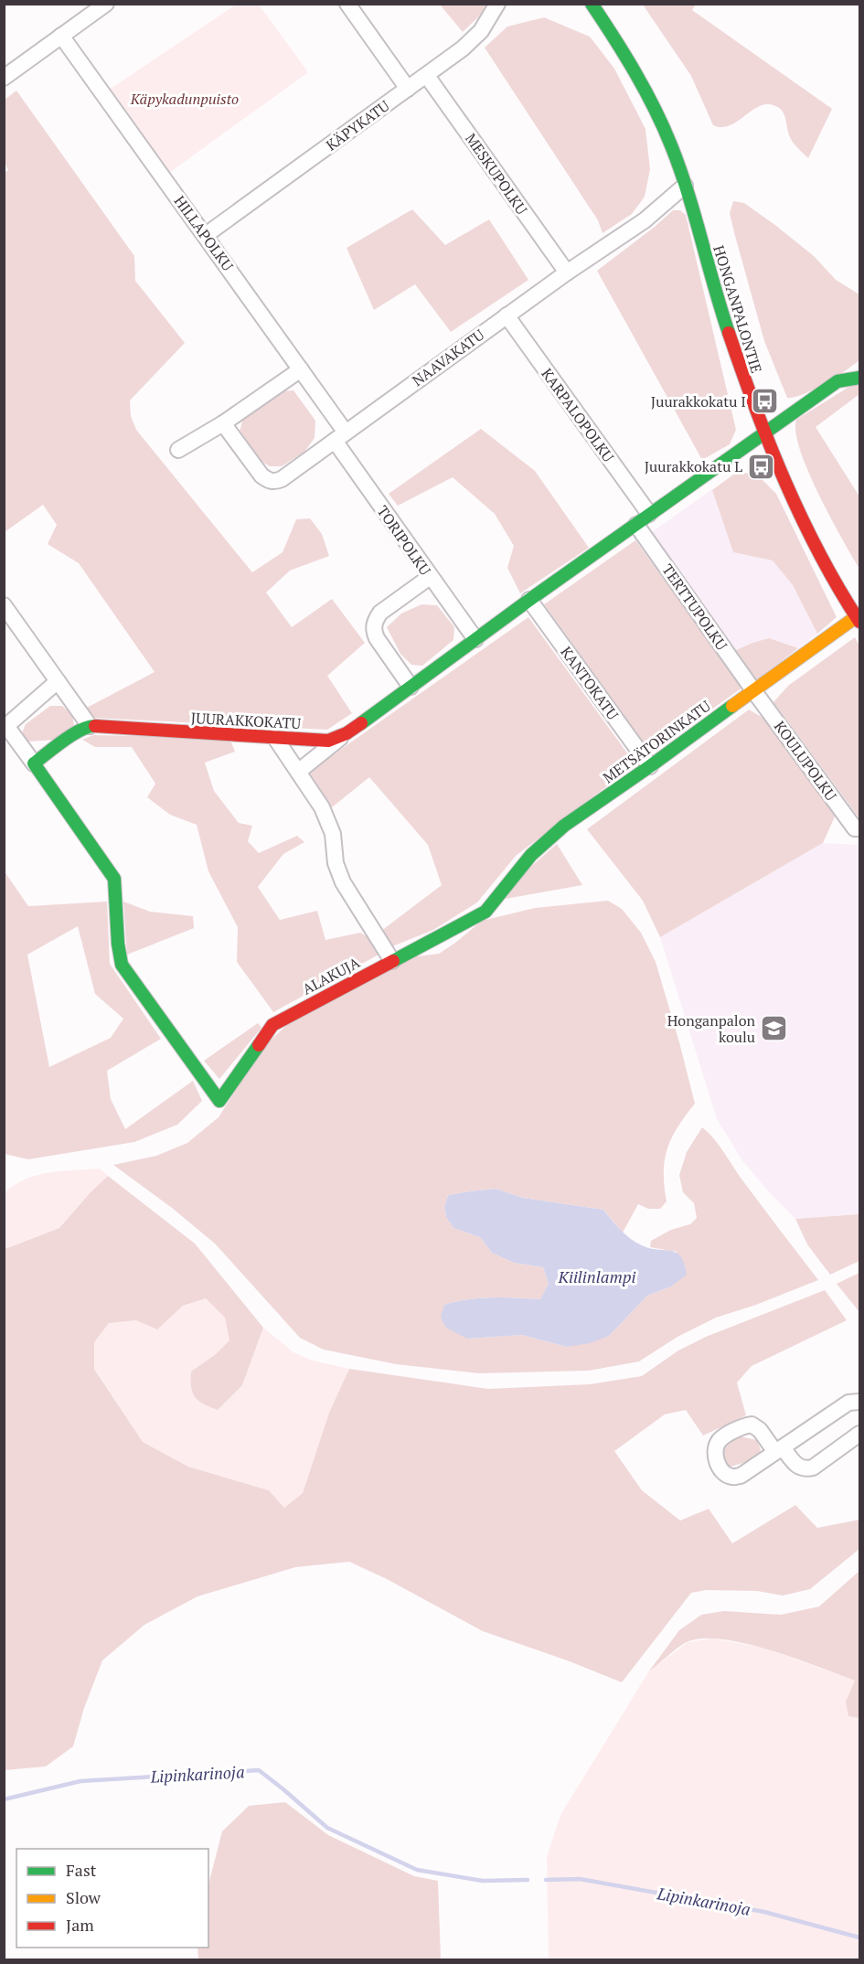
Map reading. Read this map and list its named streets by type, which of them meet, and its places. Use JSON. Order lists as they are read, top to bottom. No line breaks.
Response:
{"streets":{"street":["KÄPYKATU","MESKUPOLKU","HILLAPOLKU","HONGANPALONTIE","NAAVAKATU","KARPALOPOLKU","TORIPOLKU","TERTTUPOLKU","KANTOKATU","JUURAKKOKATU","METSÄTORINKATU","KOULUPOLKU","ALAKUJA"]},"crossings":[["KÄPYKATU","MESKUPOLKU"],["KÄPYKATU","HILLAPOLKU"],["MESKUPOLKU","NAAVAKATU"],["HILLAPOLKU","NAAVAKATU"],["HILLAPOLKU","TORIPOLKU"],["HONGANPALONTIE","NAAVAKATU"],["HONGANPALONTIE","JUURAKKOKATU"],["HONGANPALONTIE","METSÄTORINKATU"],["NAAVAKATU","KARPALOPOLKU"],["NAAVAKATU","TORIPOLKU"],["KARPALOPOLKU","JUURAKKOKATU"],["TORIPOLKU","JUURAKKOKATU"],["TERTTUPOLKU","JUURAKKOKATU"],["TERTTUPOLKU","METSÄTORINKATU"],["TERTTUPOLKU","KOULUPOLKU"],["KANTOKATU","JUURAKKOKATU"],["KANTOKATU","METSÄTORINKATU"],["METSÄTORINKATU","KOULUPOLKU"],["METSÄTORINKATU","ALAKUJA"]],"water":["Kiilinlampi","Lipinkarinoja"],"parks":["Käpykadunpuisto"],"places":{"bus stop":["Juurakkokatu I","Juurakkokatu L"],"school or university":["Honganpalon koulu"]},"legend":["Fast","Slow","Jam"]}
